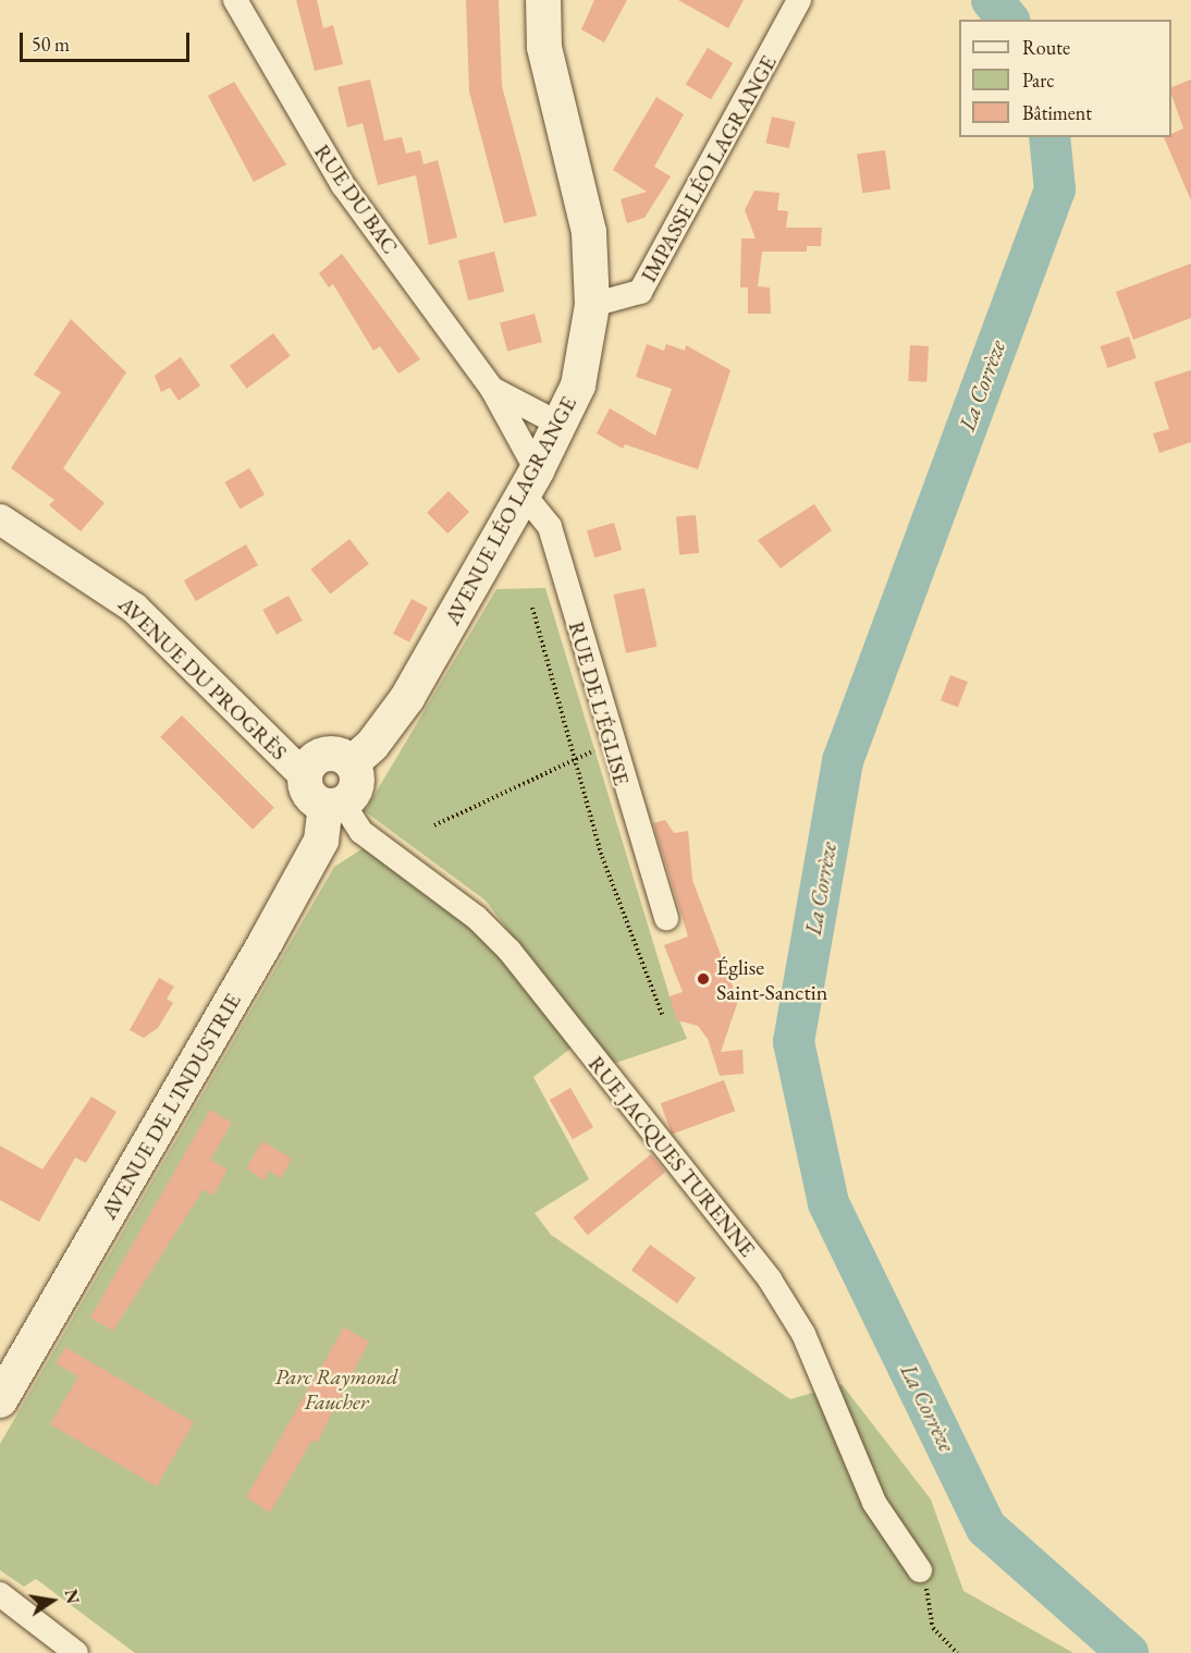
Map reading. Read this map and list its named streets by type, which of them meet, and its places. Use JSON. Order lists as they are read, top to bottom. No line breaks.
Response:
{"streets":{"main road":["AVENUE LÉO LAGRANGE","AVENUE DE L'INDUSTRIE"],"street":["IMPASSE LÉO LAGRANGE","RUE DU BAC","AVENUE DU PROGRÈS","RUE DE L'ÉGLISE","RUE JACQUES TURENNE"]},"crossings":[["IMPASSE LÉO LAGRANGE","AVENUE LÉO LAGRANGE"],["RUE DU BAC","AVENUE LÉO LAGRANGE"],["RUE DU BAC","RUE DE L'ÉGLISE"],["AVENUE LÉO LAGRANGE","AVENUE DU PROGRÈS"],["AVENUE LÉO LAGRANGE","RUE DE L'ÉGLISE"],["AVENUE LÉO LAGRANGE","AVENUE DE L'INDUSTRIE"],["AVENUE LÉO LAGRANGE","RUE JACQUES TURENNE"],["AVENUE DU PROGRÈS","AVENUE DE L'INDUSTRIE"],["AVENUE DU PROGRÈS","RUE JACQUES TURENNE"],["AVENUE DE L'INDUSTRIE","RUE JACQUES TURENNE"]],"water":["La Corrèze"],"parks":["Parc Raymond Faucher"],"places":["Église Saint-Sanctin"],"legend":["Route","Parc","Bâtiment"],"scale_bar":"50 m","north":"right"}
